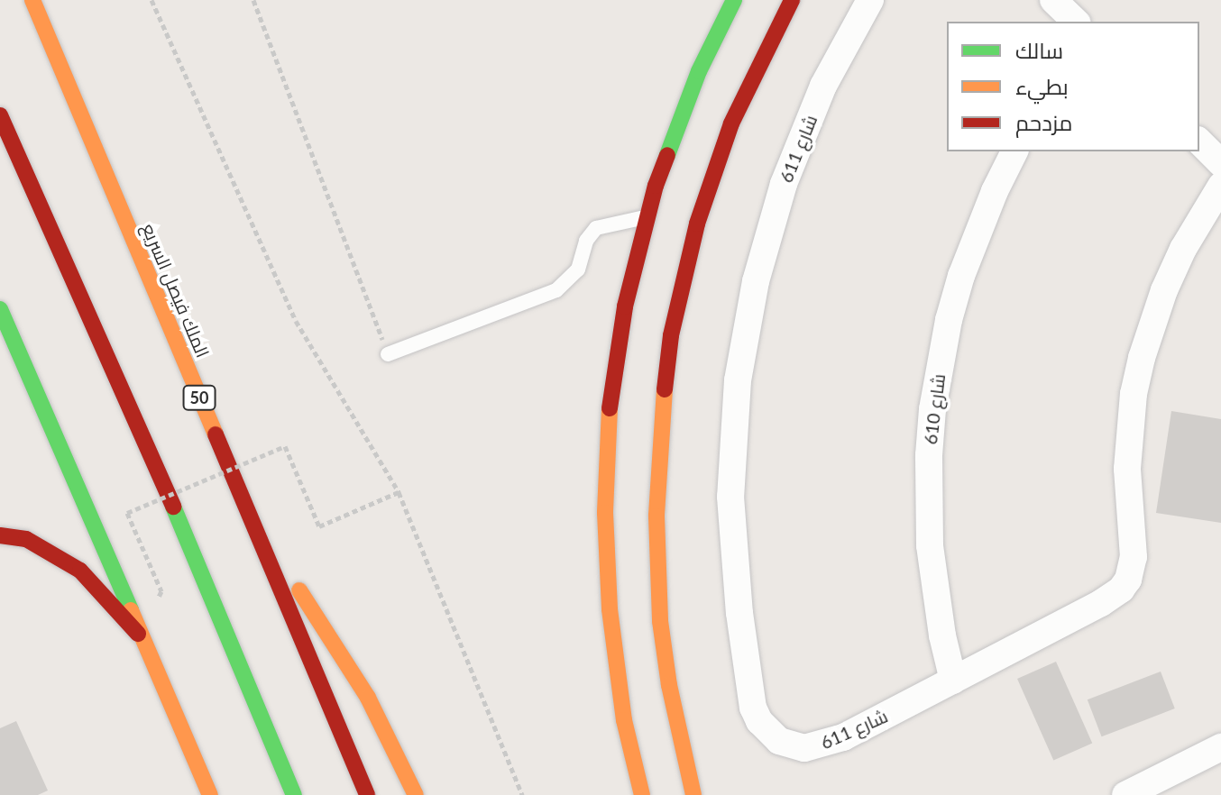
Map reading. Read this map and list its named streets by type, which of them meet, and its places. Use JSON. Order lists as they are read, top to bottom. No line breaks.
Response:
{"streets":{"main road":["الملك فيصل السريع","50"],"street":["شارع 611","شارع 610"]},"crossings":[["شارع 611","شارع 610"]],"legend":["سالك","بطيء","مزدحم"]}
